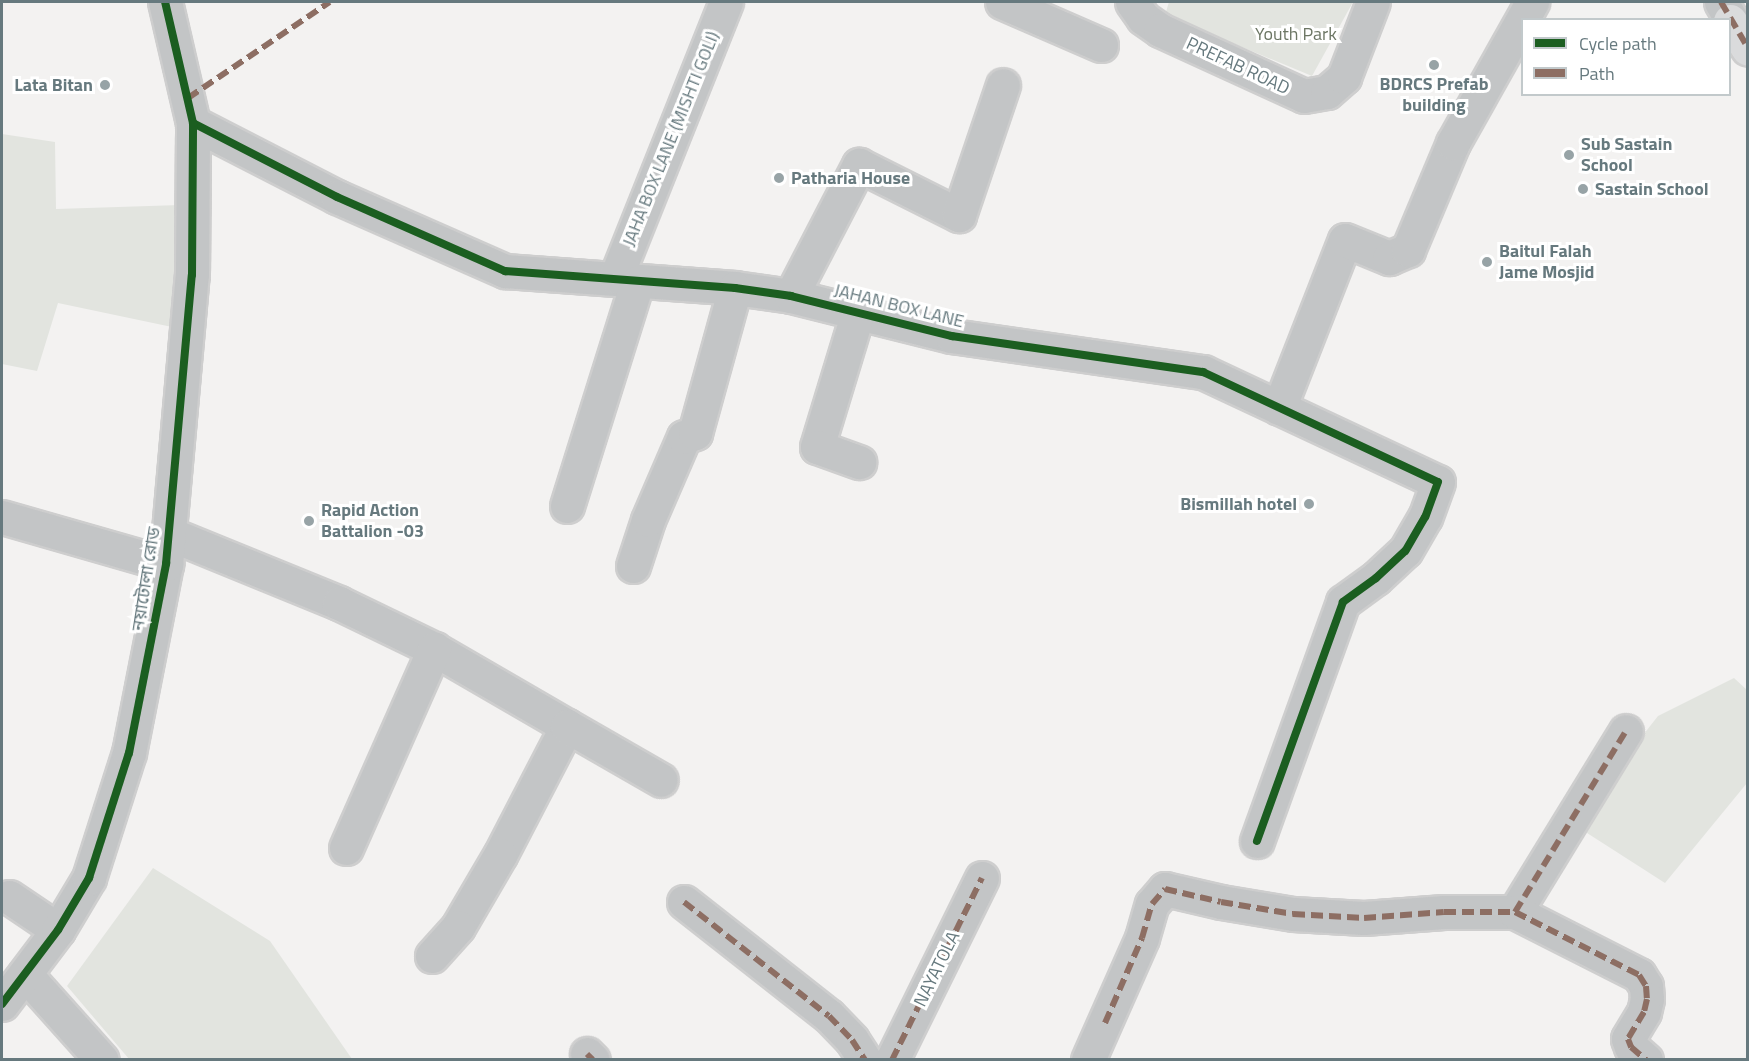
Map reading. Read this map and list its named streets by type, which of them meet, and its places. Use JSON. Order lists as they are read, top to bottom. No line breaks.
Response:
{"streets":{"street":["PREFAB ROAD","JAHA BOX LANE (MISHTI GOLI)","JAHAN BOX LANE","নয়াটোলা রোড","NAYATOLA"]},"crossings":[["JAHA BOX LANE (MISHTI GOLI)","JAHAN BOX LANE"],["JAHAN BOX LANE","নয়াটোলা রোড"]],"parks":["Youth Park"],"places":["BDRCS Prefab building","Lata Bitan","Sub Sastain School","Patharia House","Sastain School","Baitul Falah Jame Mosjid","Bismillah hotel","Rapid Action Battalion -03"],"legend":["Cycle path","Path"]}
